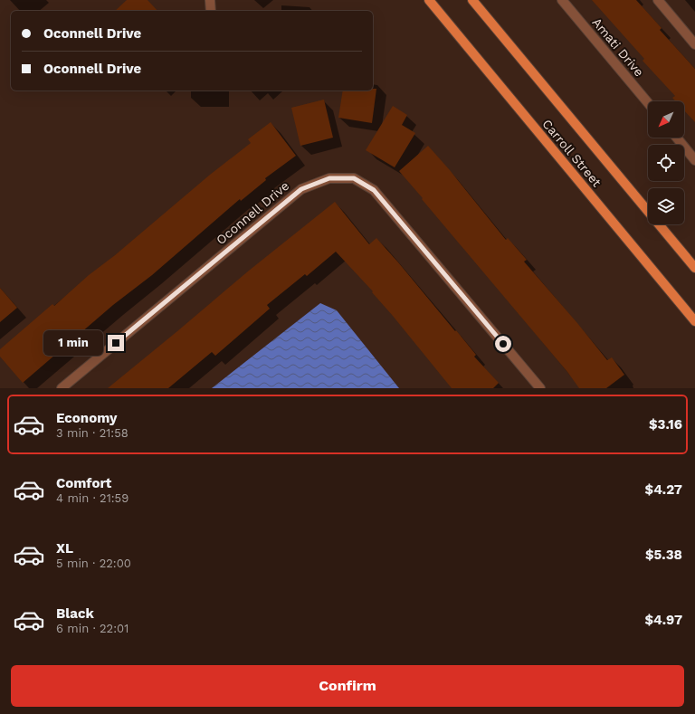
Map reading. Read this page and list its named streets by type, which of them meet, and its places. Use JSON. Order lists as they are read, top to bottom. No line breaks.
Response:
{"streets":{"main road":["Carroll Street"],"street":["Amati Drive","Oconnell Drive"]},"north":"bottom left","page":{"banner":["Oconnell Drive","Oconnell Drive"],"bubble":"1 min","list":[{"name":"Economy","note":"3 min · 21:58","value":"$3.16"},{"name":"Comfort","note":"4 min · 21:59","value":"$4.27"},{"name":"XL","note":"5 min · 22:00","value":"$5.38"},{"name":"Black","note":"6 min · 22:01","value":"$4.97"}],"buttons":"Confirm"}}
